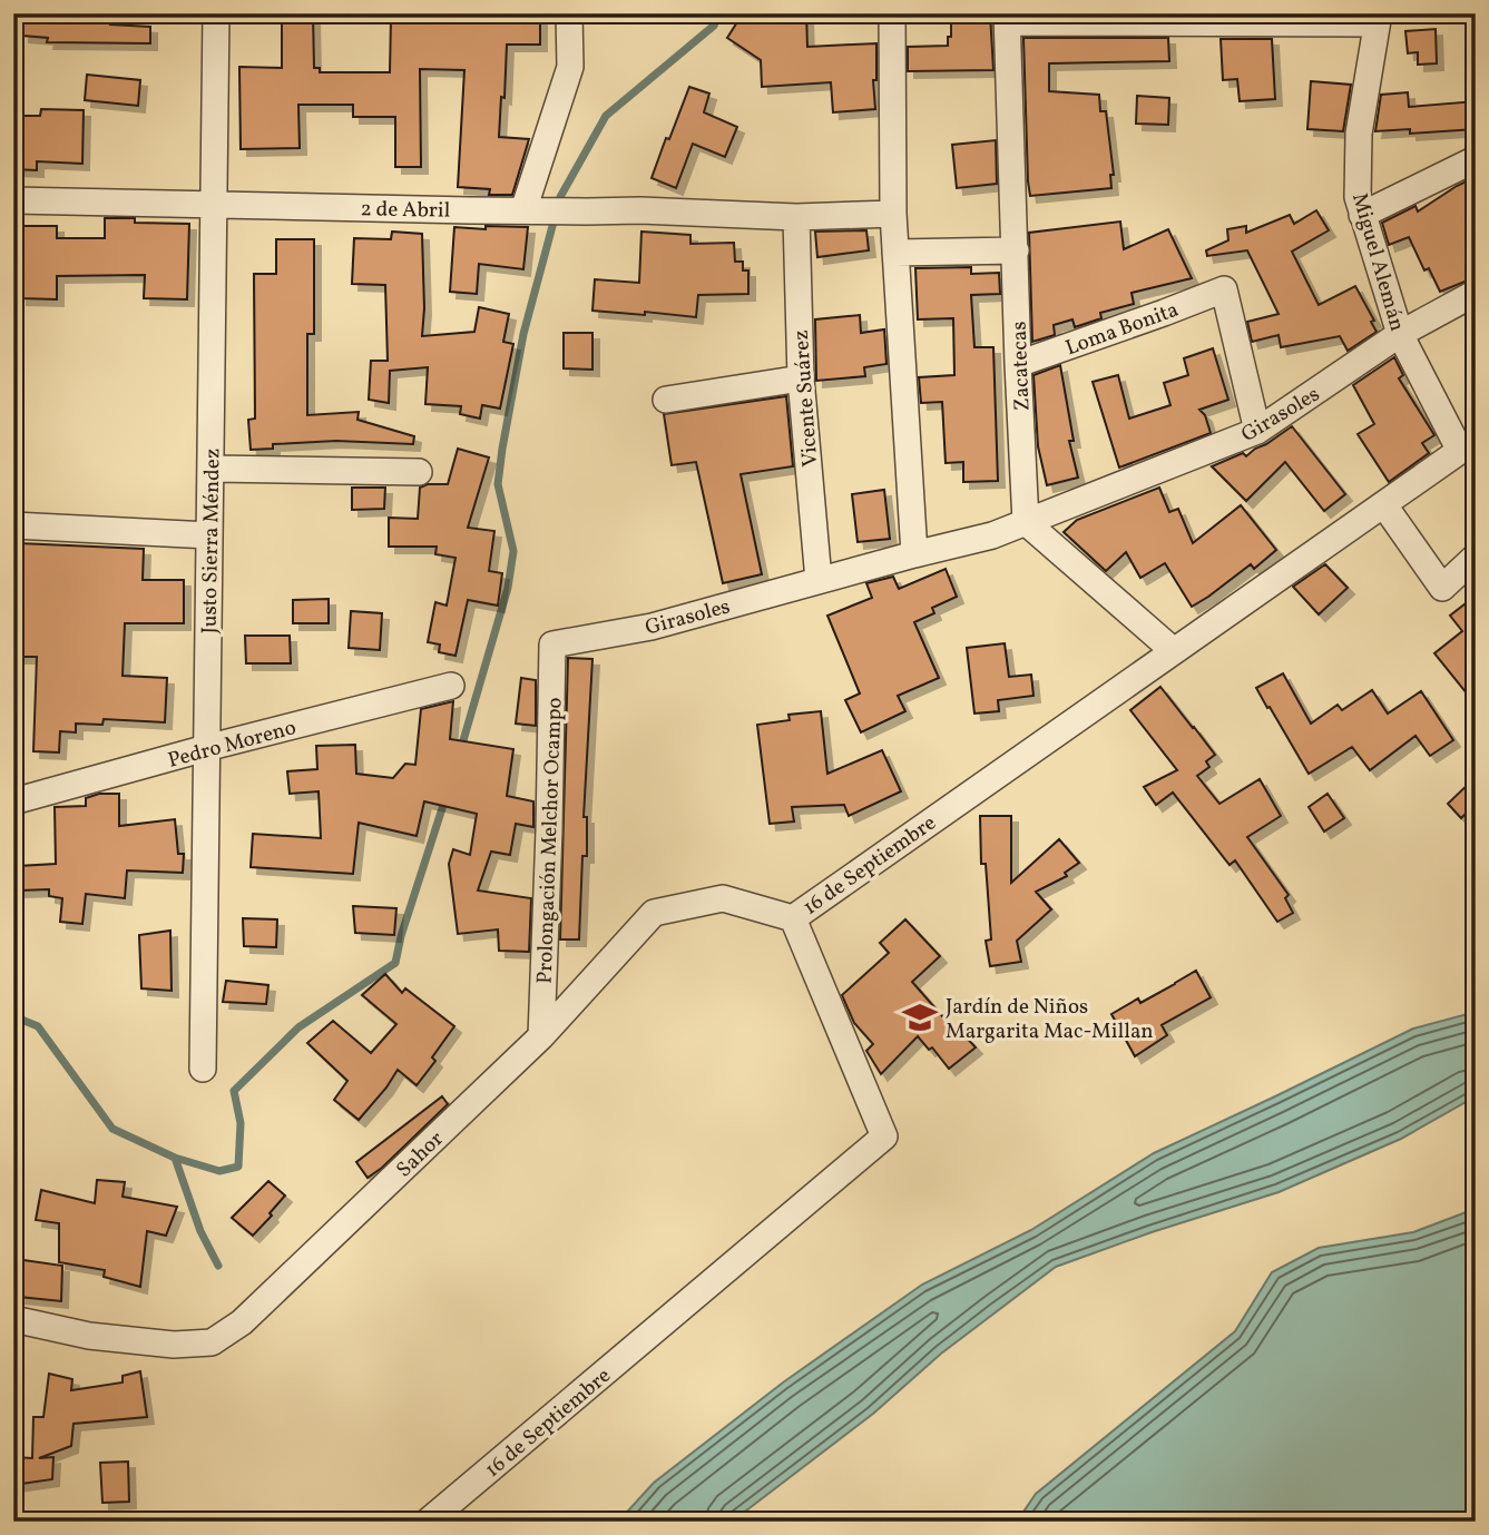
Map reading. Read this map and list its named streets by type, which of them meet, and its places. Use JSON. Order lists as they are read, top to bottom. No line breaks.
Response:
{"streets":{"street":["2 de Abril","Miguel Alemán","Loma Bonita","Zacatecas","Vicente Suárez","Girasoles","Justo Sierra Méndez","Pedro Moreno","Prolongación Melchor Ocampo","16 de Septiembre","Sahor"]},"crossings":[["2 de Abril","Vicente Suárez"],["2 de Abril","Justo Sierra Méndez"],["Miguel Alemán","Girasoles"],["Miguel Alemán","16 de Septiembre"],["Loma Bonita","Zacatecas"],["Loma Bonita","Girasoles"],["Zacatecas","Girasoles"],["Vicente Suárez","Girasoles"],["Girasoles","Prolongación Melchor Ocampo"],["Justo Sierra Méndez","Pedro Moreno"],["Prolongación Melchor Ocampo","Sahor"],["16 de Septiembre","Sahor"]],"places":{"school or university":["Jardín de Niños Margarita Mac-Millan"]}}
